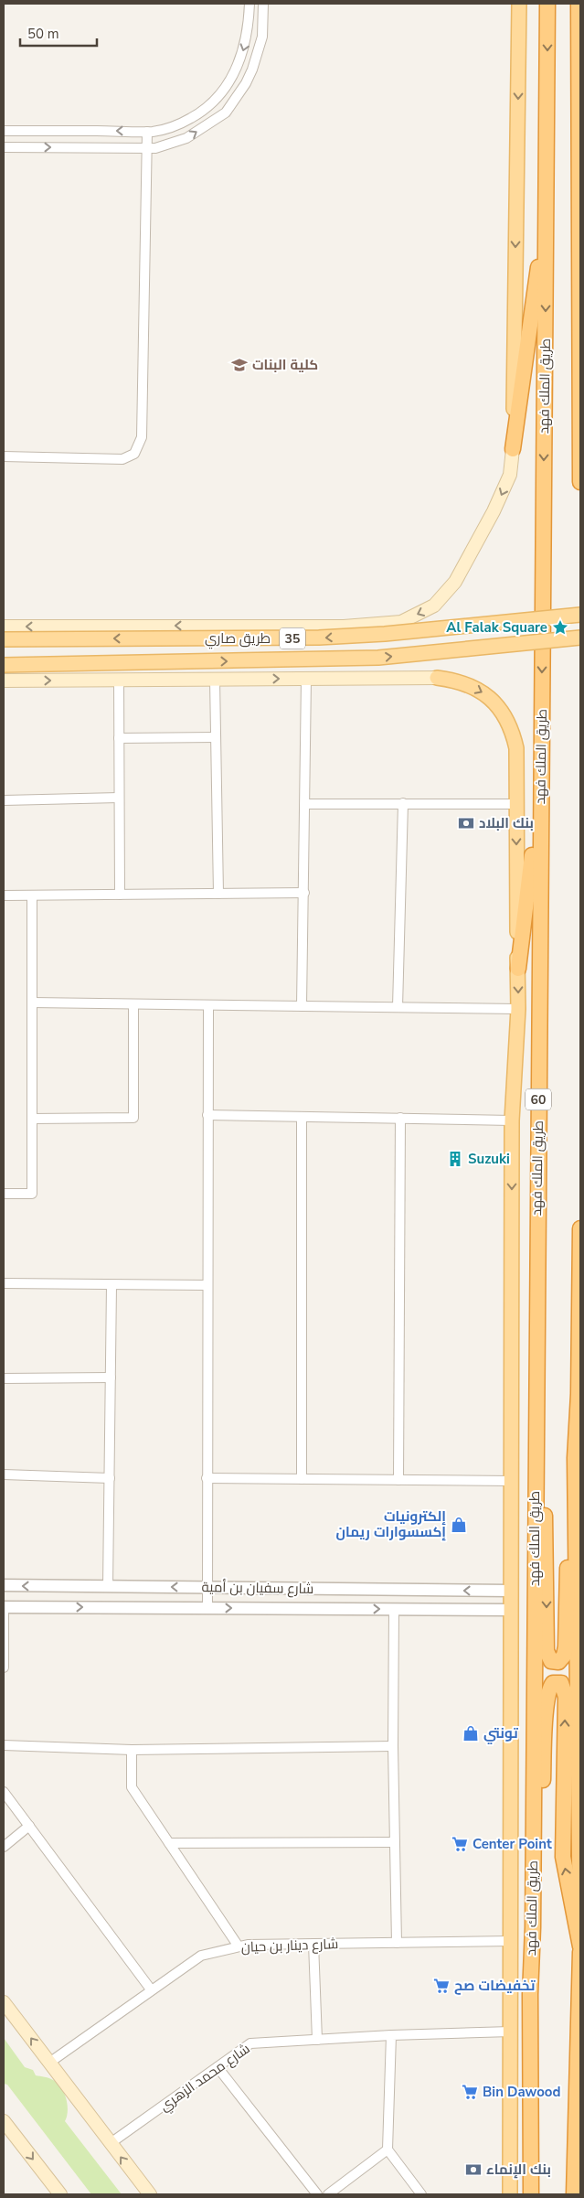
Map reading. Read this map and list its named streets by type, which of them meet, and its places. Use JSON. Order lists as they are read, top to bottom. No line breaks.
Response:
{"streets":{"highway":["طريق الملك فهد","60"],"main road":["طريق صاري","35"],"street":["شارع سفيان بن أمية","شارع دينار بن حيان","شارع محمد الزهري"]},"crossings":[["طريق الملك فهد","شارع سفيان بن أمية"],["طريق الملك فهد","شارع دينار بن حيان"],["طريق الملك فهد","شارع محمد الزهري"]],"places":{"school or university":["كلية البنات"],"place":["Al Falak Square"],"bank":["بنك البلاد","بنك الإنماء"],"building":["Suzuki"],"shop":["إلكترونيات إكسسوارات ريمان","تونتي"],"supermarket":["Center Point","تخفيضات صح","Bin Dawood"]},"scale_bar":"50 m"}
